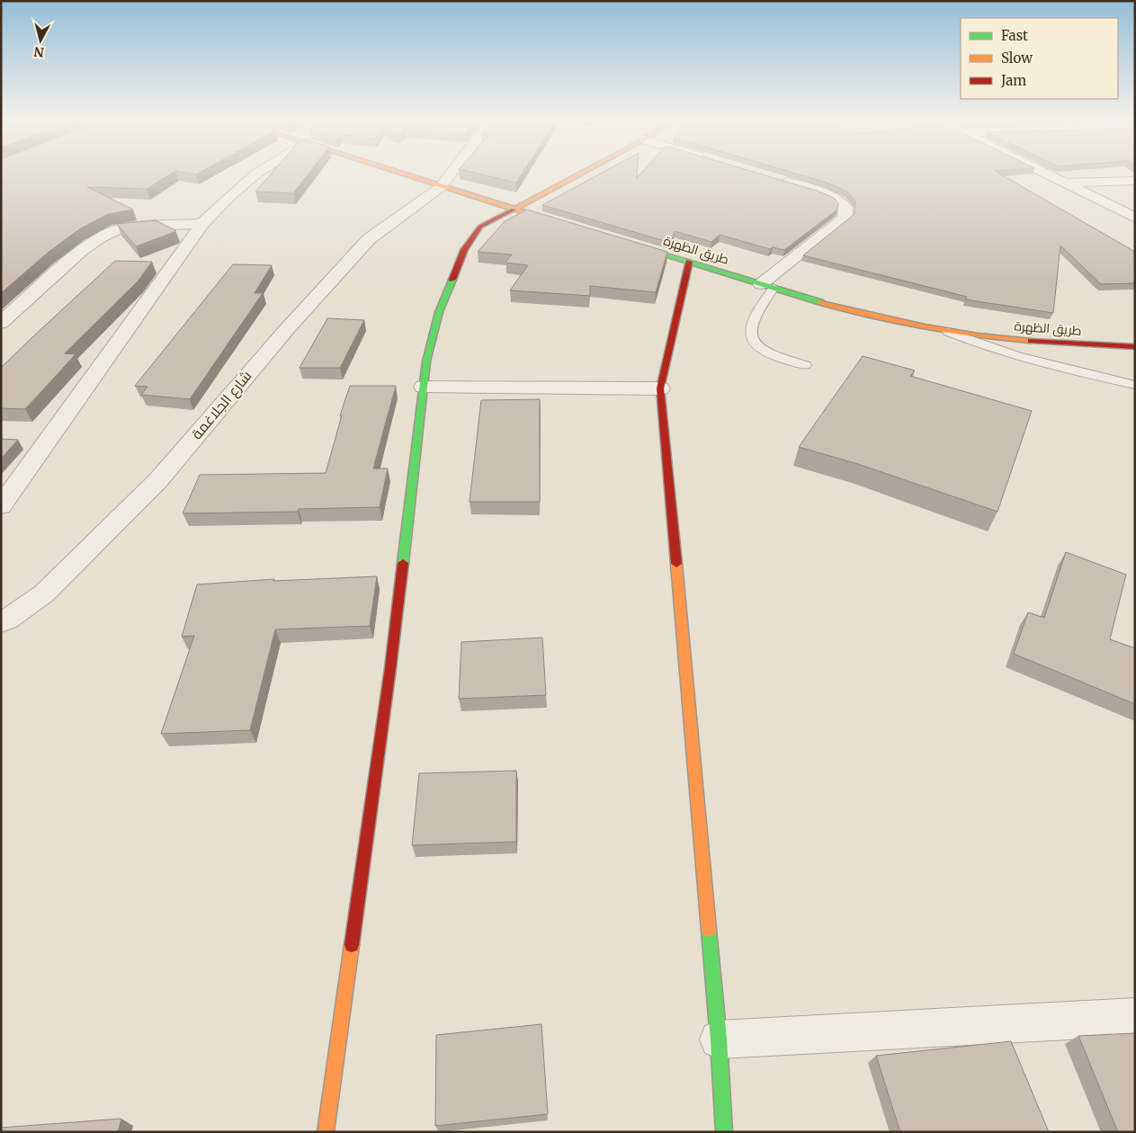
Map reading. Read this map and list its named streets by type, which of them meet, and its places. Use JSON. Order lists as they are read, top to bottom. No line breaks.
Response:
{"streets":{"street":["طريق الظهرة","شارع الجلاغمة"]},"legend":["Fast","Slow","Jam"],"north":"bottom"}
